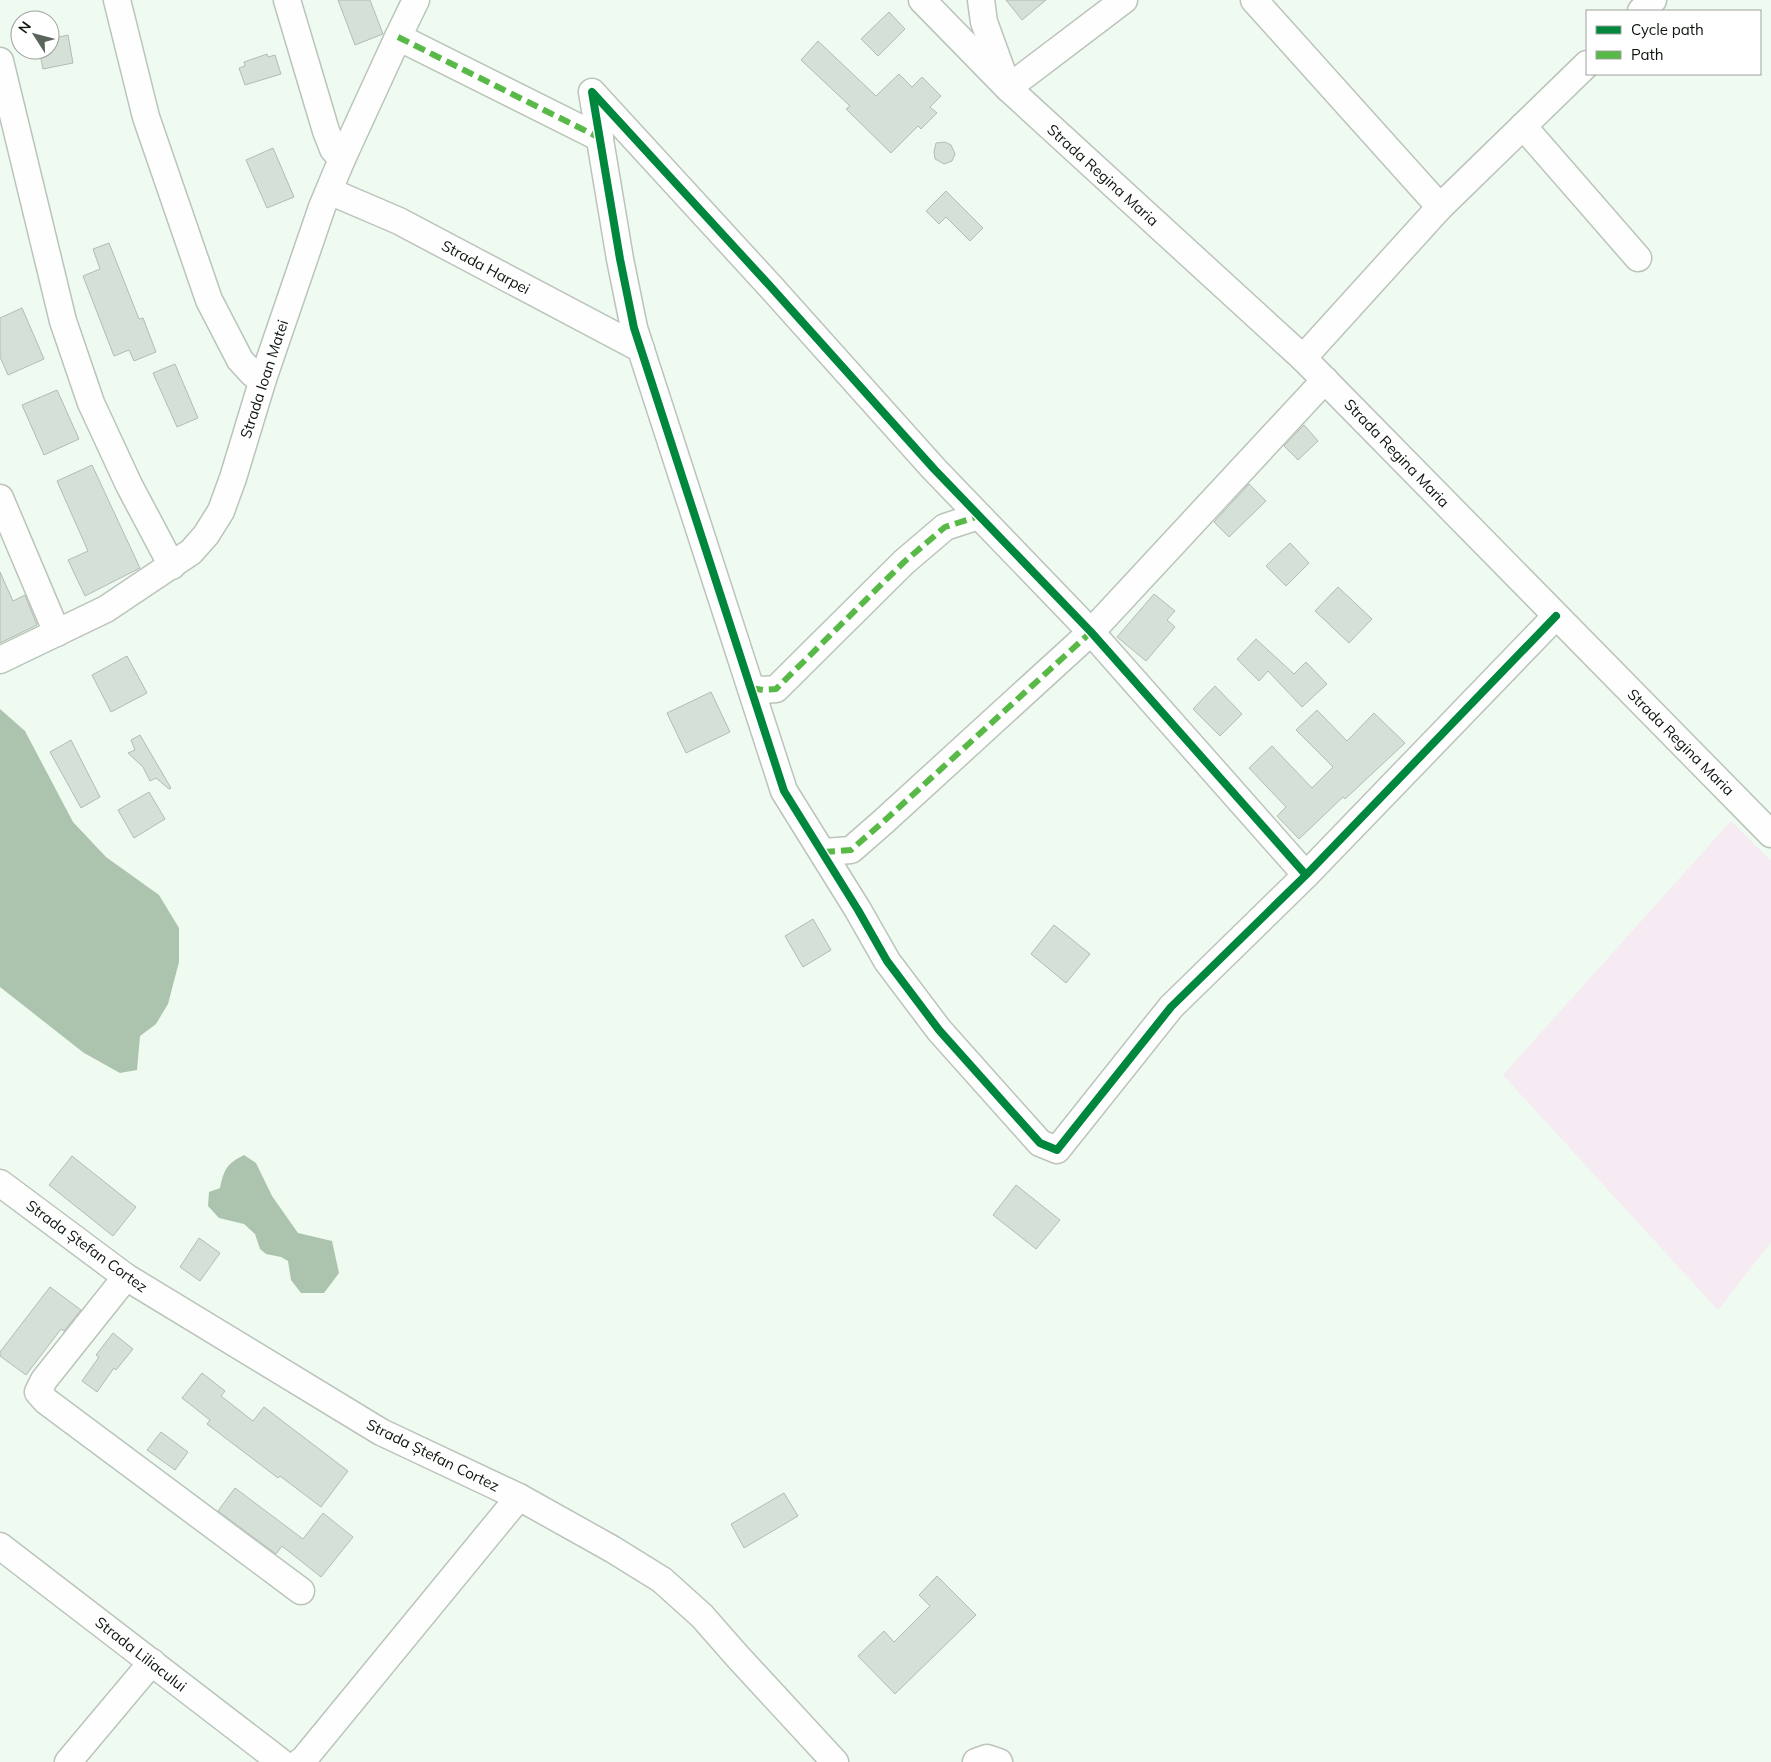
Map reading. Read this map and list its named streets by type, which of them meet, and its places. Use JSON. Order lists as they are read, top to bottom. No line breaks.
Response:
{"streets":{"street":["Strada Regina Maria","Strada Harpei","Strada Ioan Matei","Strada Ștefan Cortez","Strada Liliacului"]},"crossings":[["Strada Harpei","Strada Ioan Matei"]],"legend":["Cycle path","Path"],"north":"top left"}
